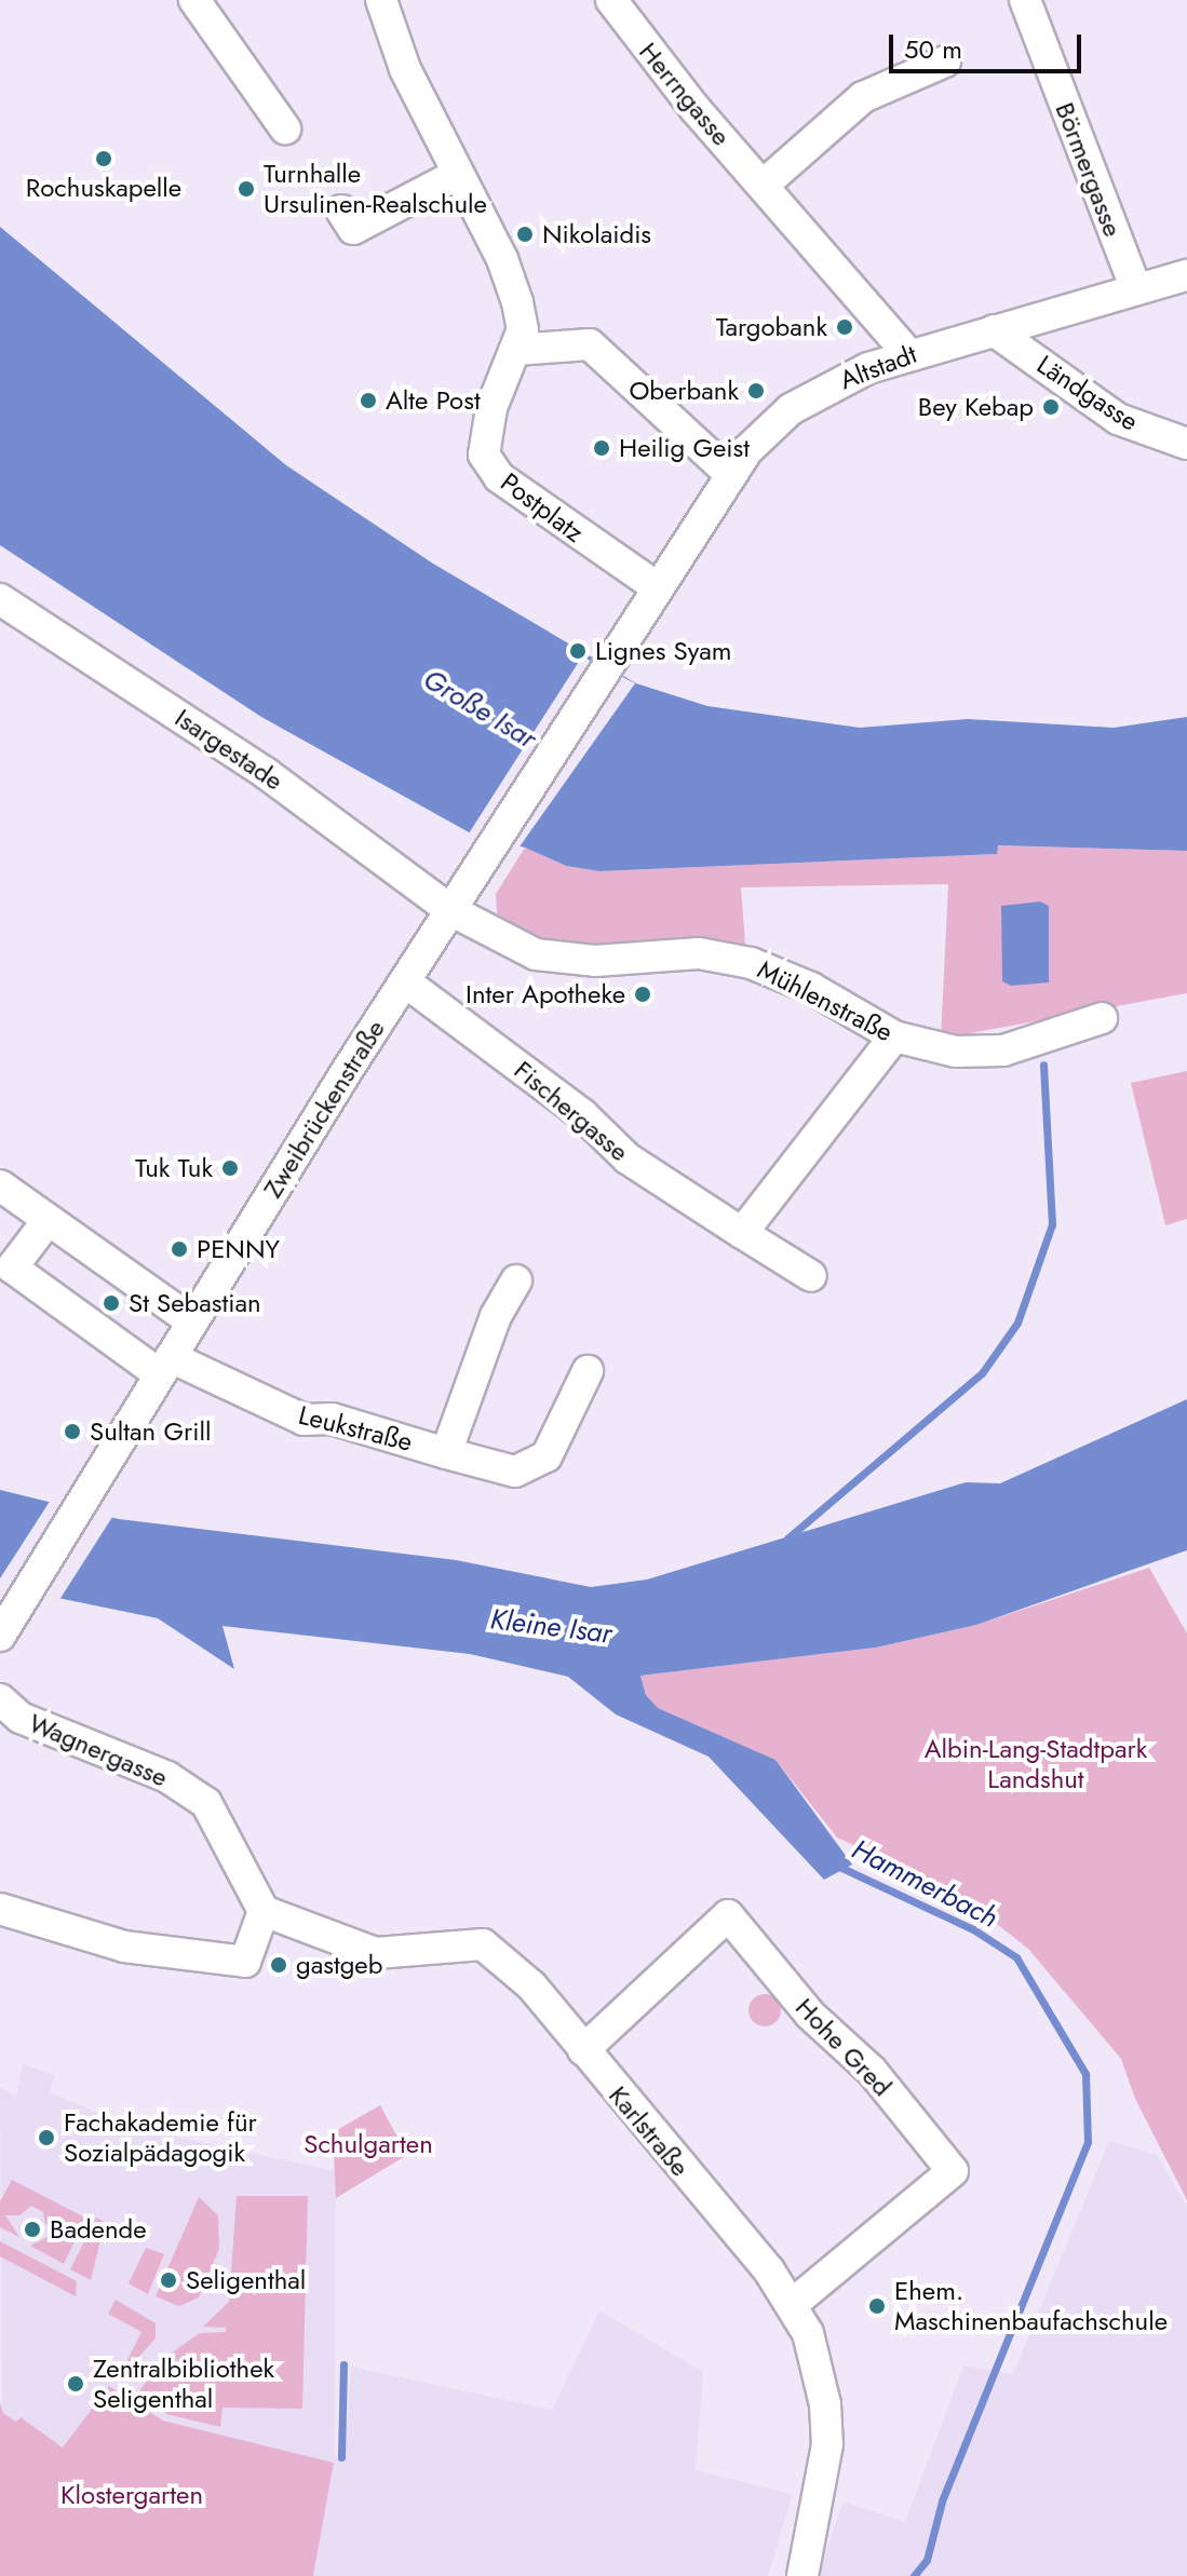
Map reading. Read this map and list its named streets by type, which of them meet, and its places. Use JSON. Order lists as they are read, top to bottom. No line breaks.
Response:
{"streets":{"street":["Herrngasse","Börmergasse","Altstadt","Ländgasse","Postplatz","Isargestade","Mühlenstraße","Zweibrückenstraße","Fischergasse","Leukstraße","Wagnergasse","Hohe Gred","Karlstraße"]},"crossings":[["Herrngasse","Altstadt"],["Börmergasse","Altstadt"],["Altstadt","Ländgasse"],["Altstadt","Postplatz"],["Altstadt","Zweibrückenstraße"],["Postplatz","Zweibrückenstraße"],["Isargestade","Mühlenstraße"],["Isargestade","Zweibrückenstraße"],["Mühlenstraße","Zweibrückenstraße"],["Zweibrückenstraße","Fischergasse"],["Zweibrückenstraße","Leukstraße"],["Wagnergasse","Karlstraße"],["Hohe Gred","Karlstraße"]],"water":["Große Isar","Kleine Isar","Hammerbach"],"parks":["Albin-Lang-Stadtpark Landshut","Schulgarten","Klostergarten"],"places":["Rochuskapelle","Turnhalle Ursulinen-Realschule","Nikolaidis","Targobank","Oberbank","Alte Post","Bey Kebap","Heilig Geist","Lignes Syam","Inter Apotheke","Tuk Tuk","PENNY","St Sebastian","Sultan Grill","gastgeb","Fachakademie für Sozialpädagogik","Badende","Seligenthal","Ehem. Maschinenbaufachschule","Zentralbibliothek Seligenthal"],"scale_bar":"50 m"}
